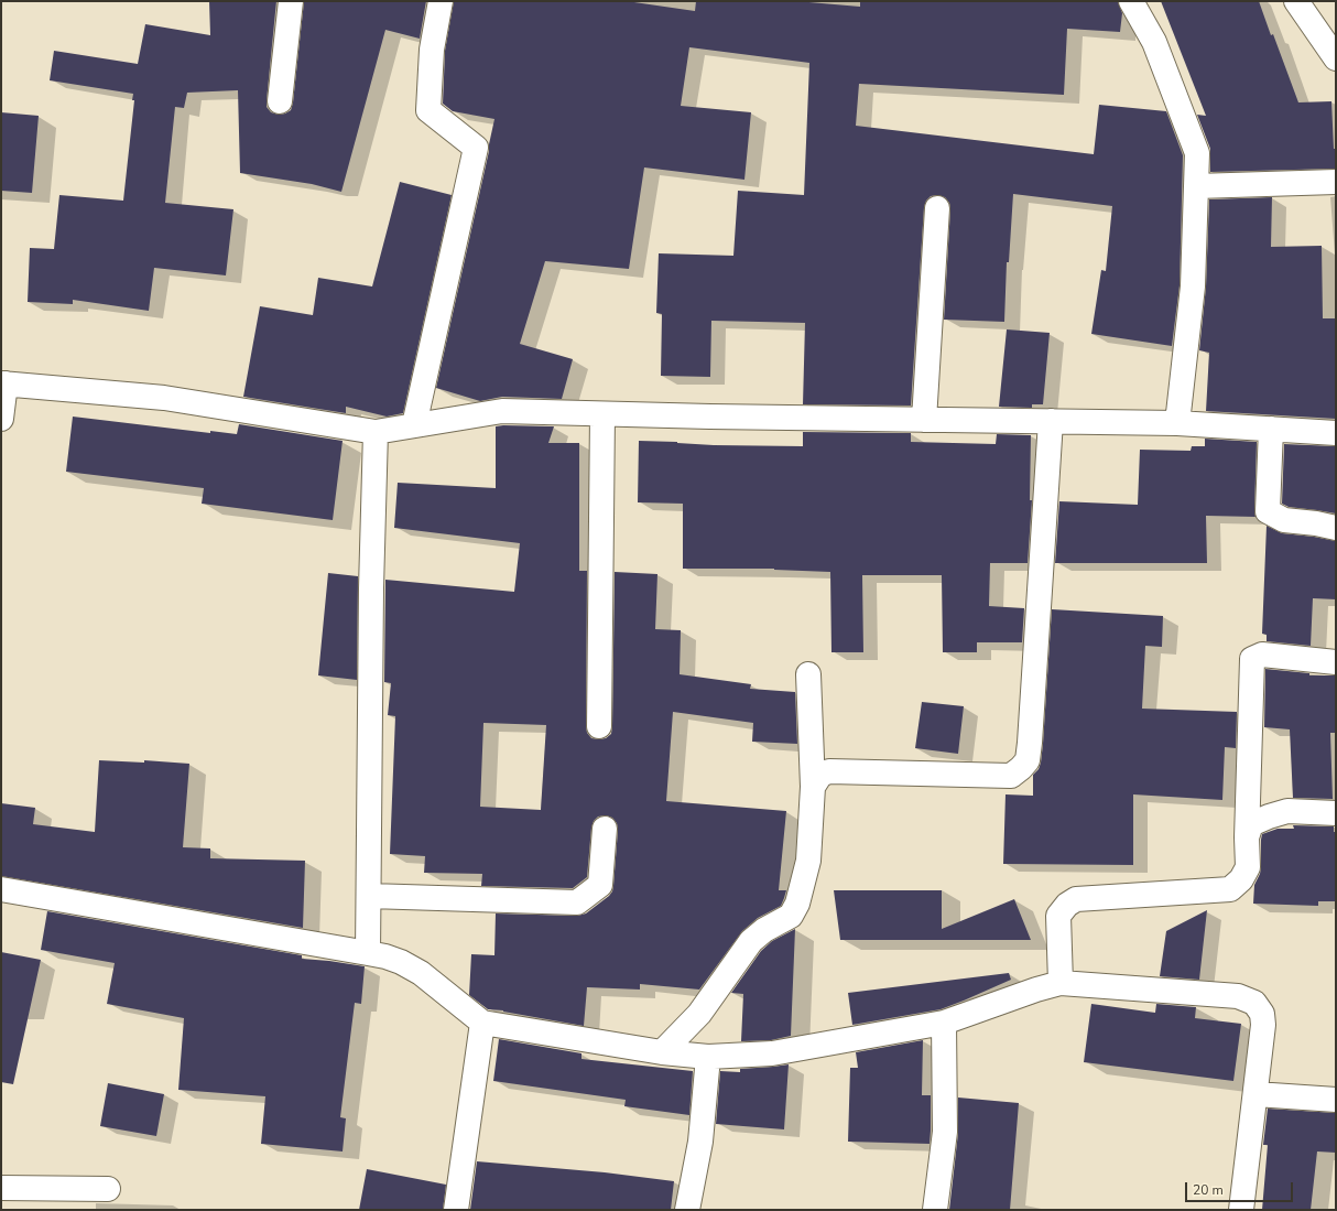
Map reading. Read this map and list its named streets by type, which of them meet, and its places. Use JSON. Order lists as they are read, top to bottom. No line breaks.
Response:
{"scale_bar":"20 m"}
